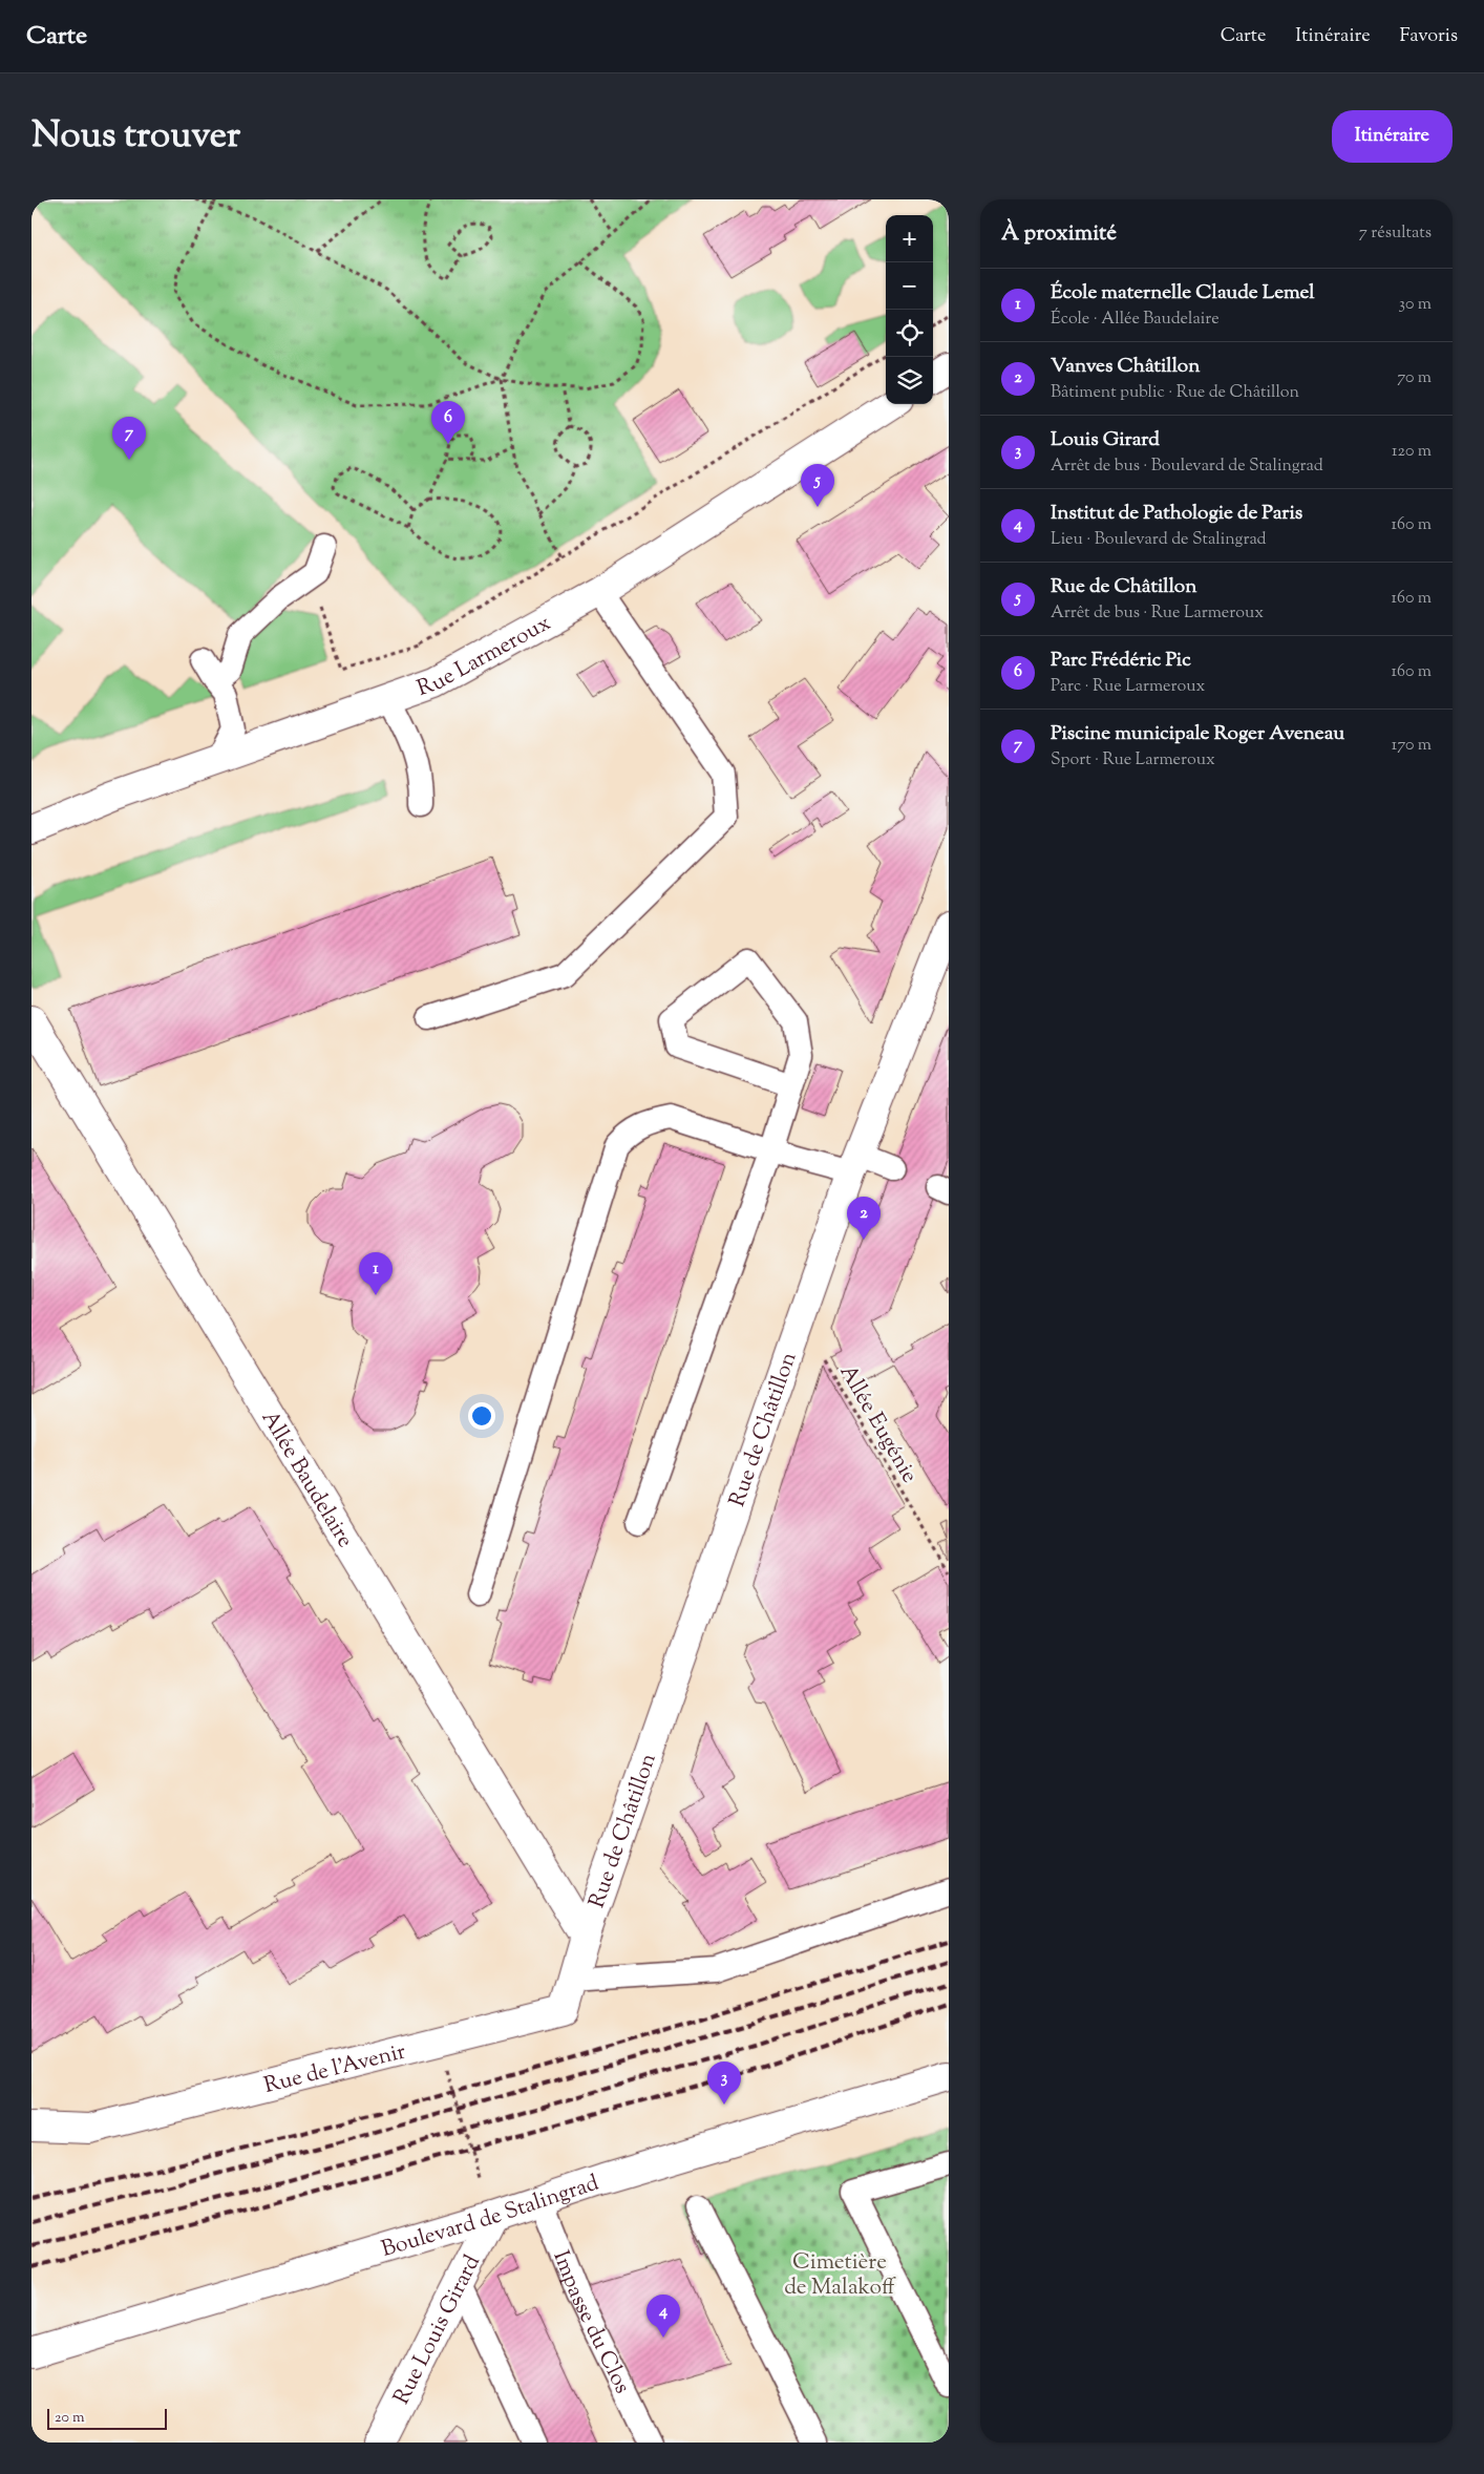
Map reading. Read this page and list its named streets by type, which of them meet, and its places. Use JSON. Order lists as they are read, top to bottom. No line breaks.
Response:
{"streets":{"street":["Rue Larmeroux","Rue de Châtillon","Allée Baudelaire","Rue de l'Avenir","Boulevard de Stalingrad","Rue Louis Girard"],"lane":["Impasse du Clos"],"path":["Allée Eugénie"]},"crossings":[["Allée Eugénie","Rue de Châtillon"],["Rue de Châtillon","Allée Baudelaire"],["Rue de Châtillon","Rue de l'Avenir"],["Allée Baudelaire","Rue de l'Avenir"],["Boulevard de Stalingrad","Impasse du Clos"],["Boulevard de Stalingrad","Rue Louis Girard"]],"parks":["Cimetière de Malakoff"],"scale_bar":"20 m","page":{"header":"Carte","nav":["Carte","Itinéraire","Favoris"],"title":"Nous trouver","buttons":"Itinéraire","heading":["À proximité","7 résultats"],"map_buttons":["+","−"],"list":[{"mark":"1","name":"École maternelle Claude Lemel","note":"École · Allée Baudelaire","value":"30 m"},{"mark":"2","name":"Vanves Châtillon","note":"Bâtiment public · Rue de Châtillon","value":"70 m"},{"mark":"3","name":"Louis Girard","note":"Arrêt de bus · Boulevard de Stalingrad","value":"120 m"},{"mark":"4","name":"Institut de Pathologie de Paris","note":"Lieu · Boulevard de Stalingrad","value":"160 m"},{"mark":"5","name":"Rue de Châtillon","note":"Arrêt de bus · Rue Larmeroux","value":"160 m"},{"mark":"6","name":"Parc Frédéric Pic","note":"Parc · Rue Larmeroux","value":"160 m"},{"mark":"7","name":"Piscine municipale Roger Aveneau","note":"Sport · Rue Larmeroux","value":"170 m"}],"pins":["6","7","5","2","1","3","4"],"scale":"20 m"}}
